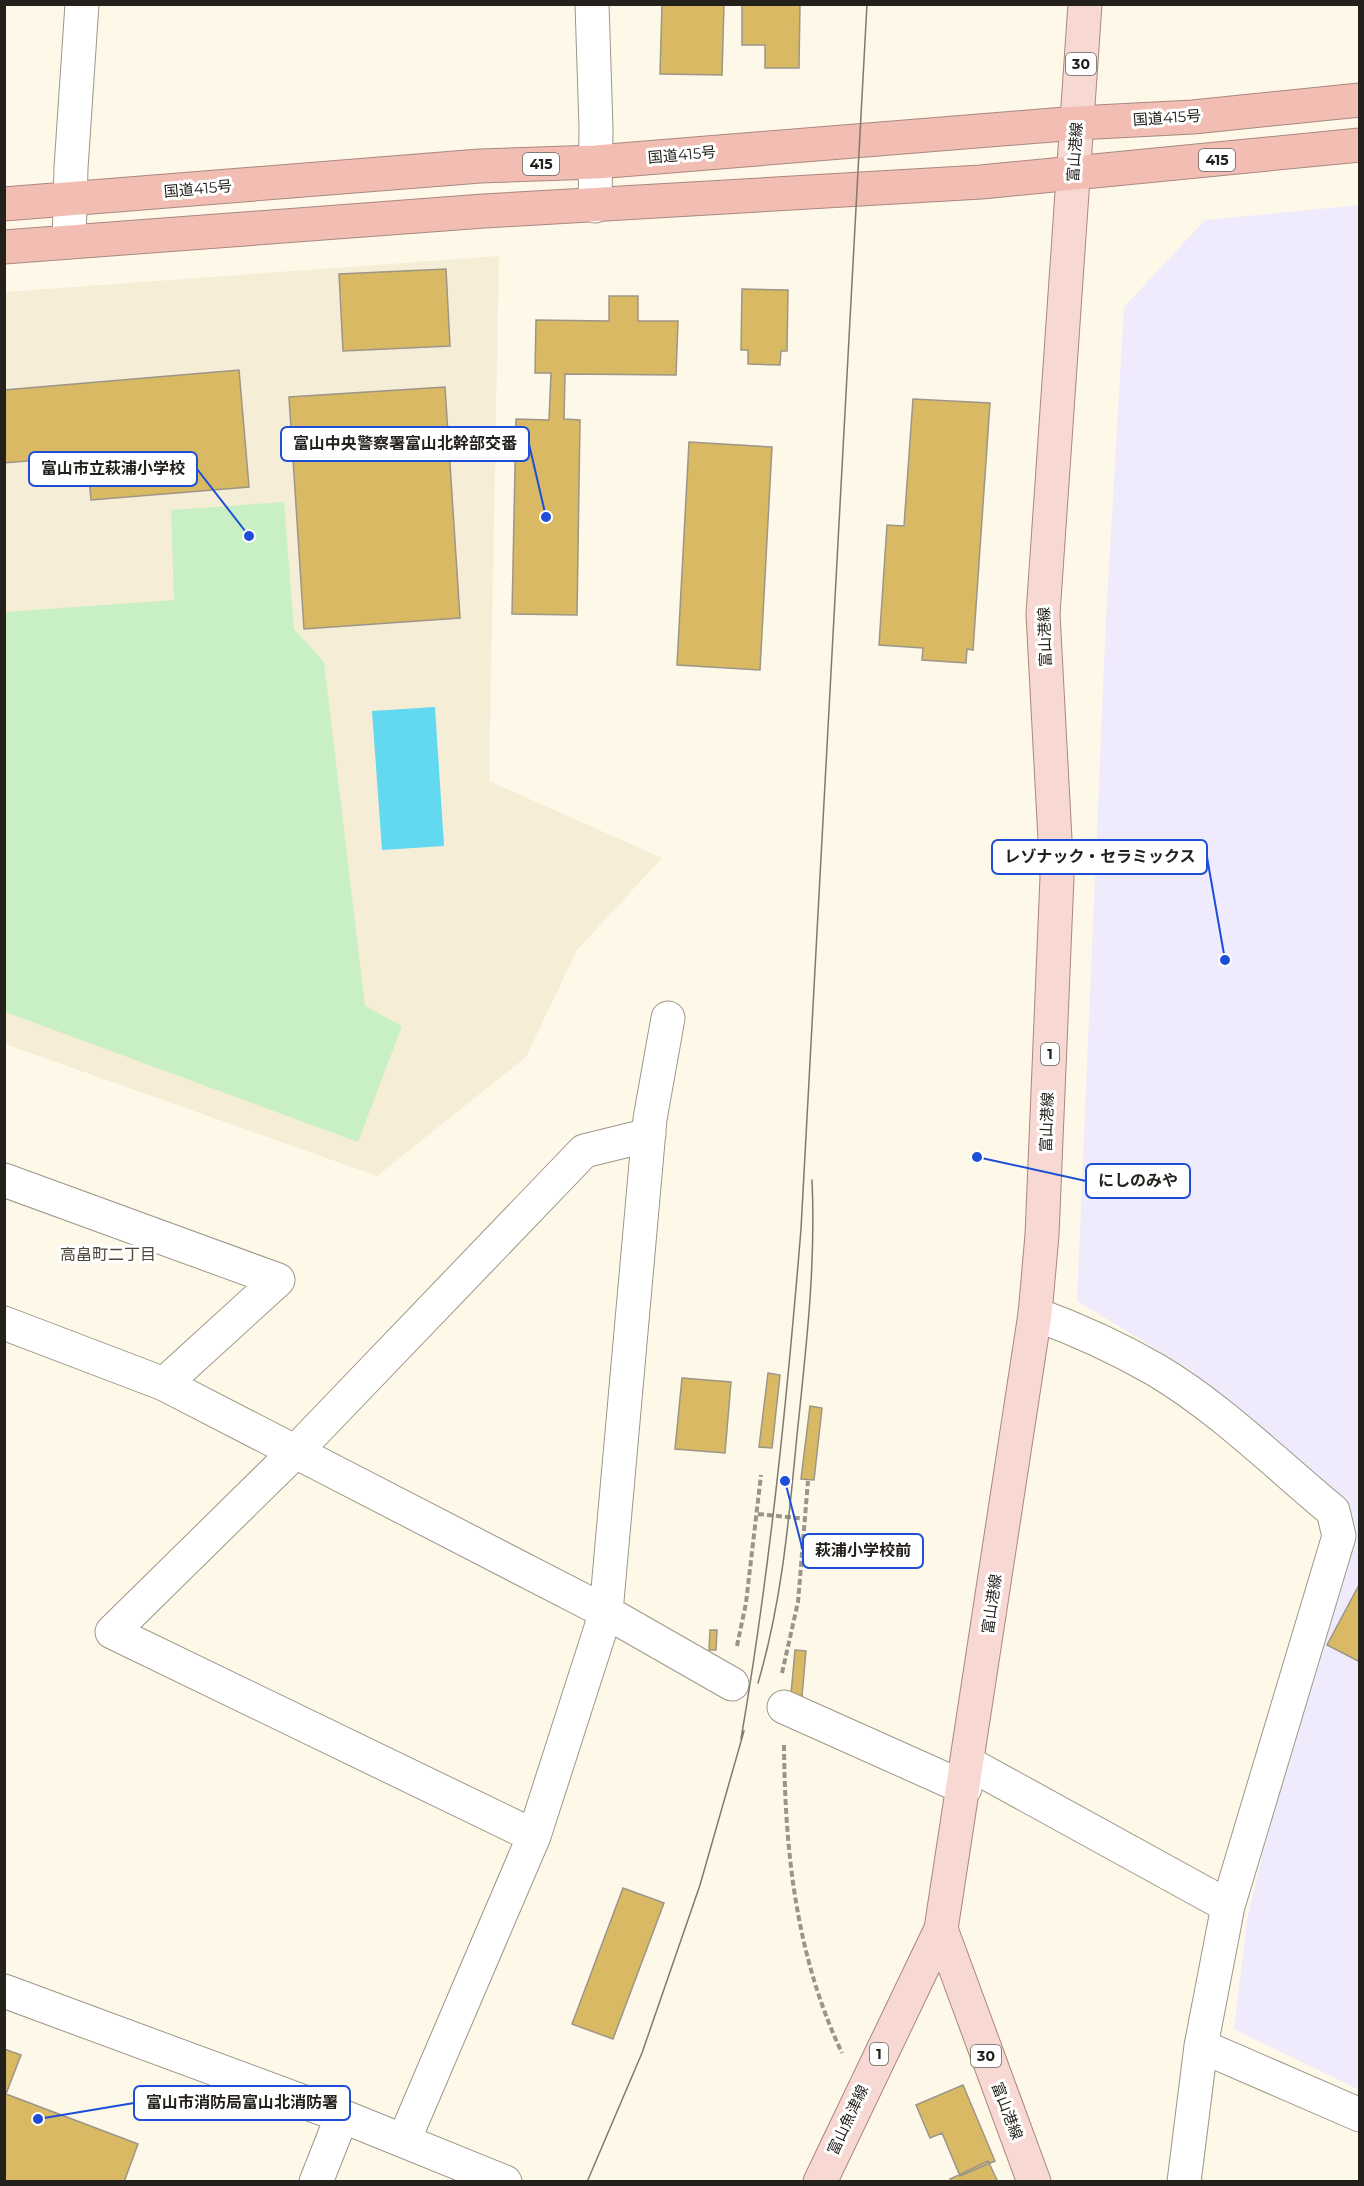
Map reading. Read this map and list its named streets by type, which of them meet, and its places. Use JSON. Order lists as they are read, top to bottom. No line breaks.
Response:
{"streets":{"highway":["国道415号","415"],"main road":["30","富山港線","1","富山魚津線"]},"crossings":[["国道415号","富山港線"],["富山港線","415"],["富山港線","富山魚津線"]],"districts":["高畠町二丁目"],"places":["富山中央警察署富山北幹部交番","富山市立萩浦小学校","レゾナック・セラミックス","にしのみや","萩浦小学校前","富山市消防局富山北消防署"]}
